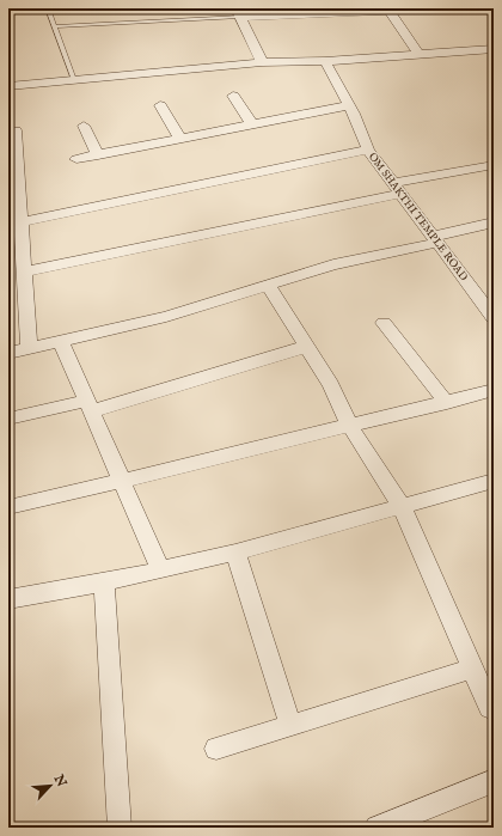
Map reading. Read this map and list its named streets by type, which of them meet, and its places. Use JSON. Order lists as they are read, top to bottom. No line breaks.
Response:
{"streets":{"street":["OM SHAKTHI TEMPLE ROAD"]},"north":"top right"}
